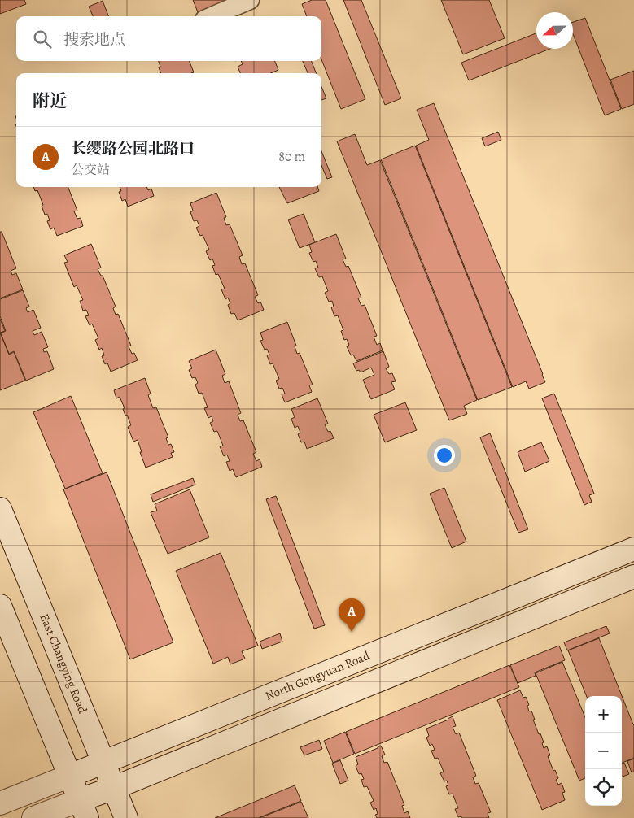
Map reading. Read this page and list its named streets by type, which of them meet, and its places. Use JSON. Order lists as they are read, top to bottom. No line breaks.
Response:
{"streets":{"main road":["East Changying Road","North Gongyuan Road"]},"crossings":[["East Changying Road","North Gongyuan Road"]],"north":"left","page":{"search":"搜索地点","heading":"附近","list":[{"mark":"A","name":"长缨路公园北路口","note":"公交站","value":"80 m"}],"pins":"A","map_buttons":["+","−"]}}
